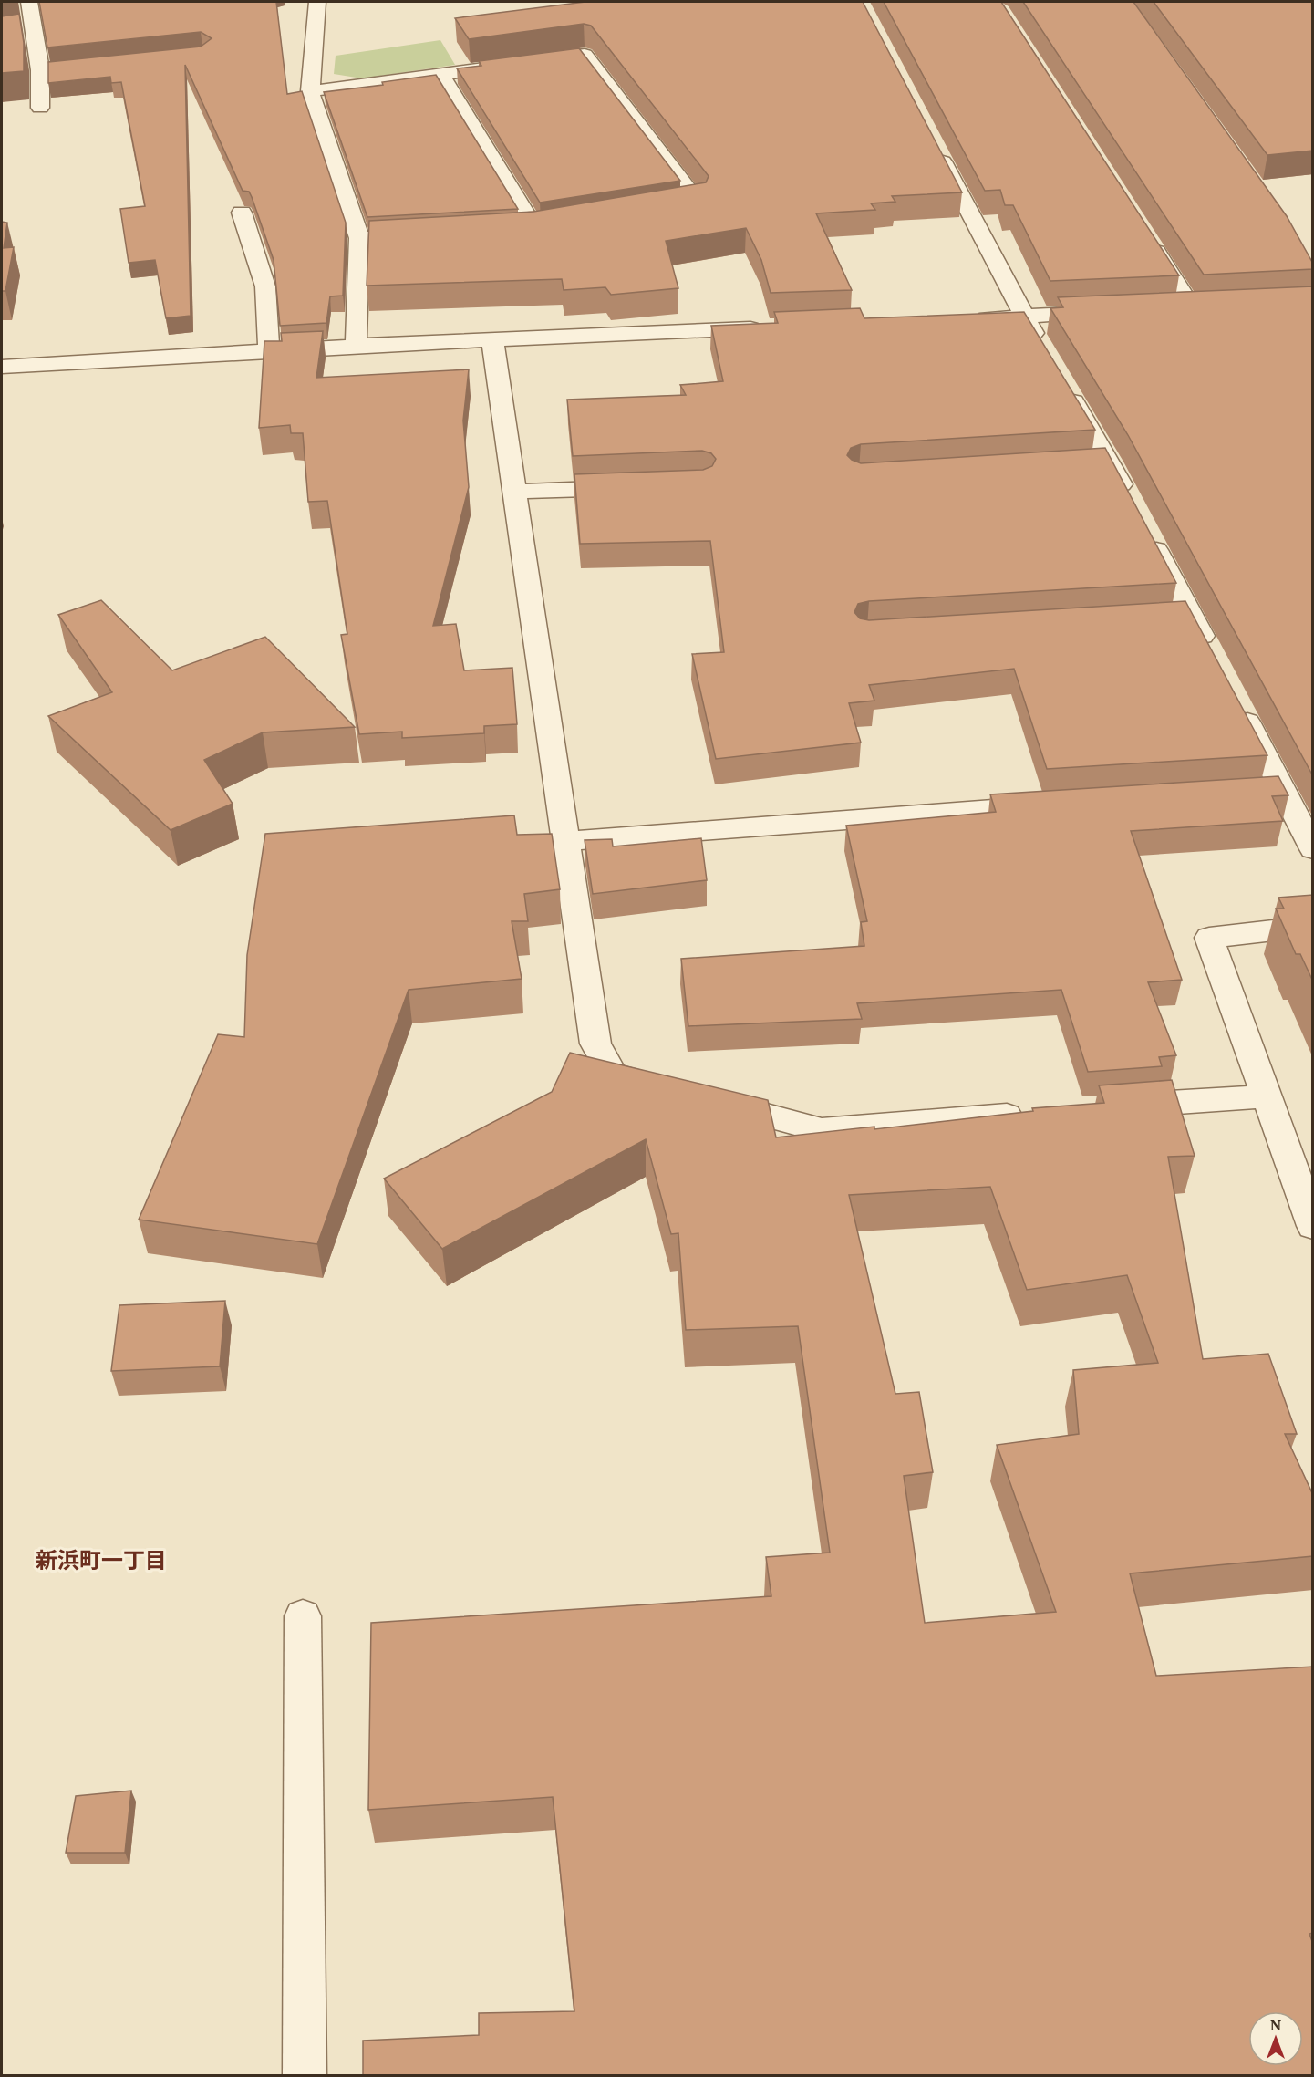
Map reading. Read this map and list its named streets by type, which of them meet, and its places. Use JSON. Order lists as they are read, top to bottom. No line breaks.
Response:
{"districts":["新浜町一丁目"],"north":"top"}
